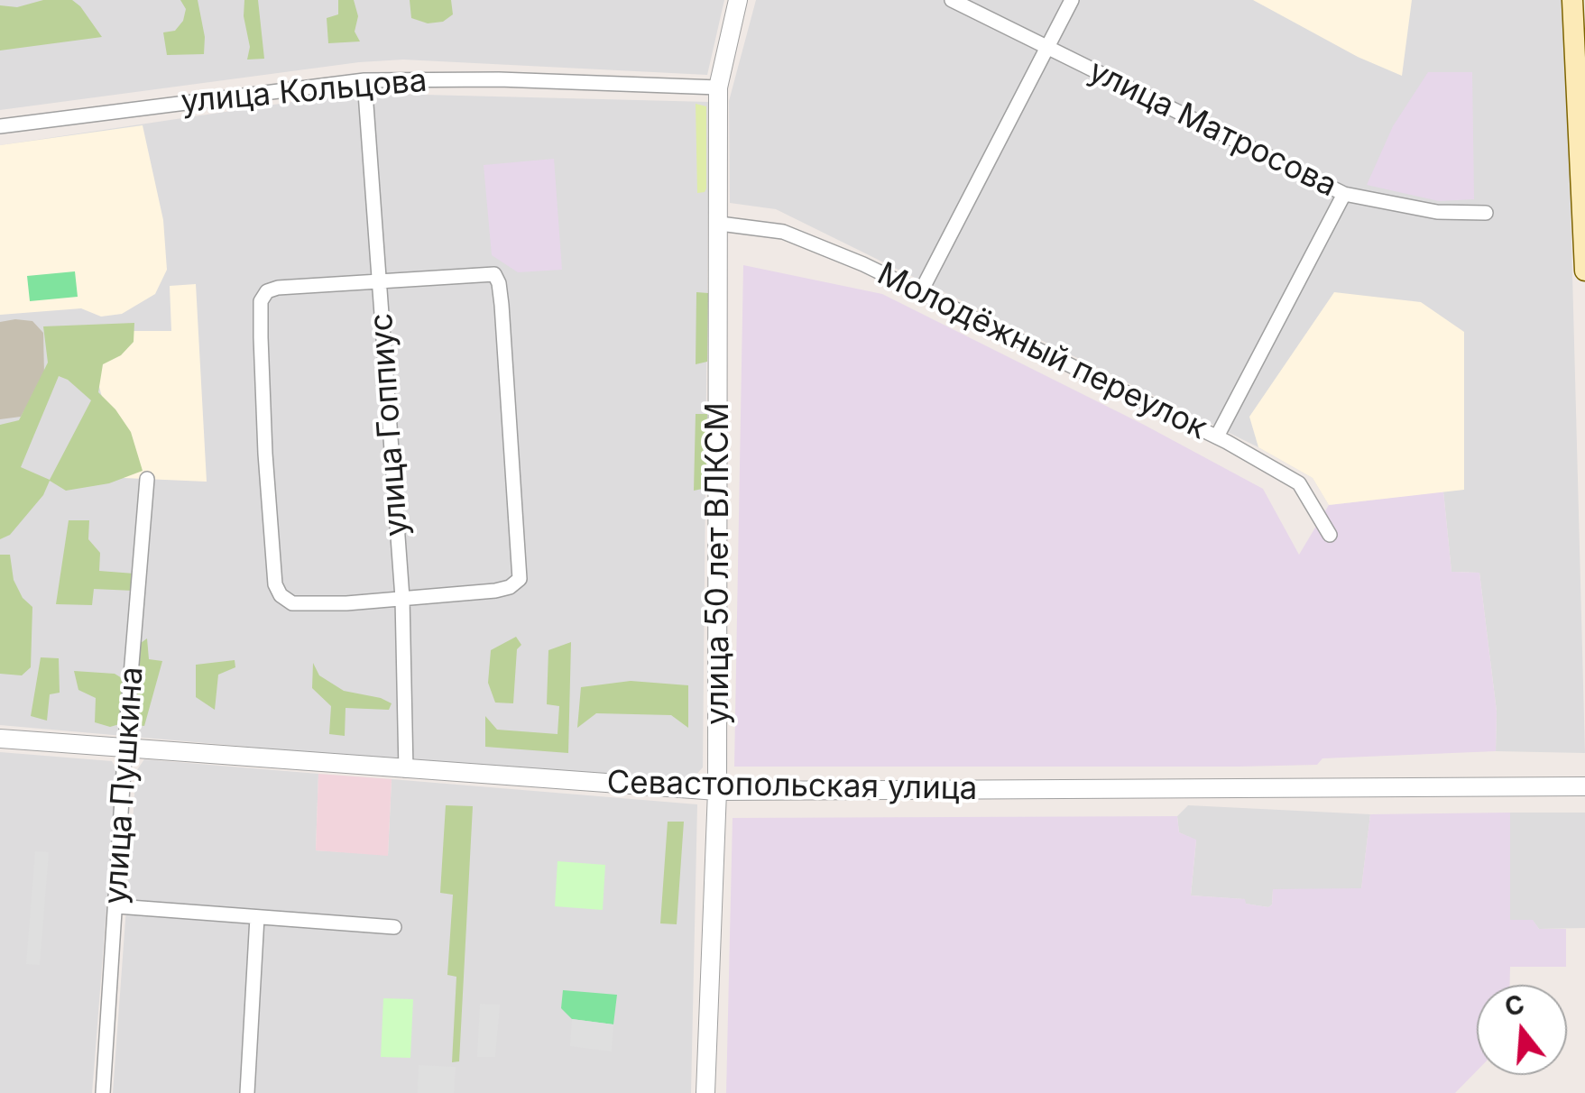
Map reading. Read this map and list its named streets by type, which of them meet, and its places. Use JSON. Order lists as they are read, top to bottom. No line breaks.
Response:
{"streets":{"street":["улица Кольцова","улица Матросова","Молодёжный переулок","улица Гоппиус","улица 50 лет ВЛКСМ","улица Пушкина","Севастопольская улица"]},"crossings":[["улица Кольцова","улица Гоппиус"],["улица Кольцова","улица 50 лет ВЛКСМ"],["Молодёжный переулок","улица 50 лет ВЛКСМ"],["улица Гоппиус","Севастопольская улица"],["улица 50 лет ВЛКСМ","Севастопольская улица"],["улица Пушкина","Севастопольская улица"]],"north":"top"}
